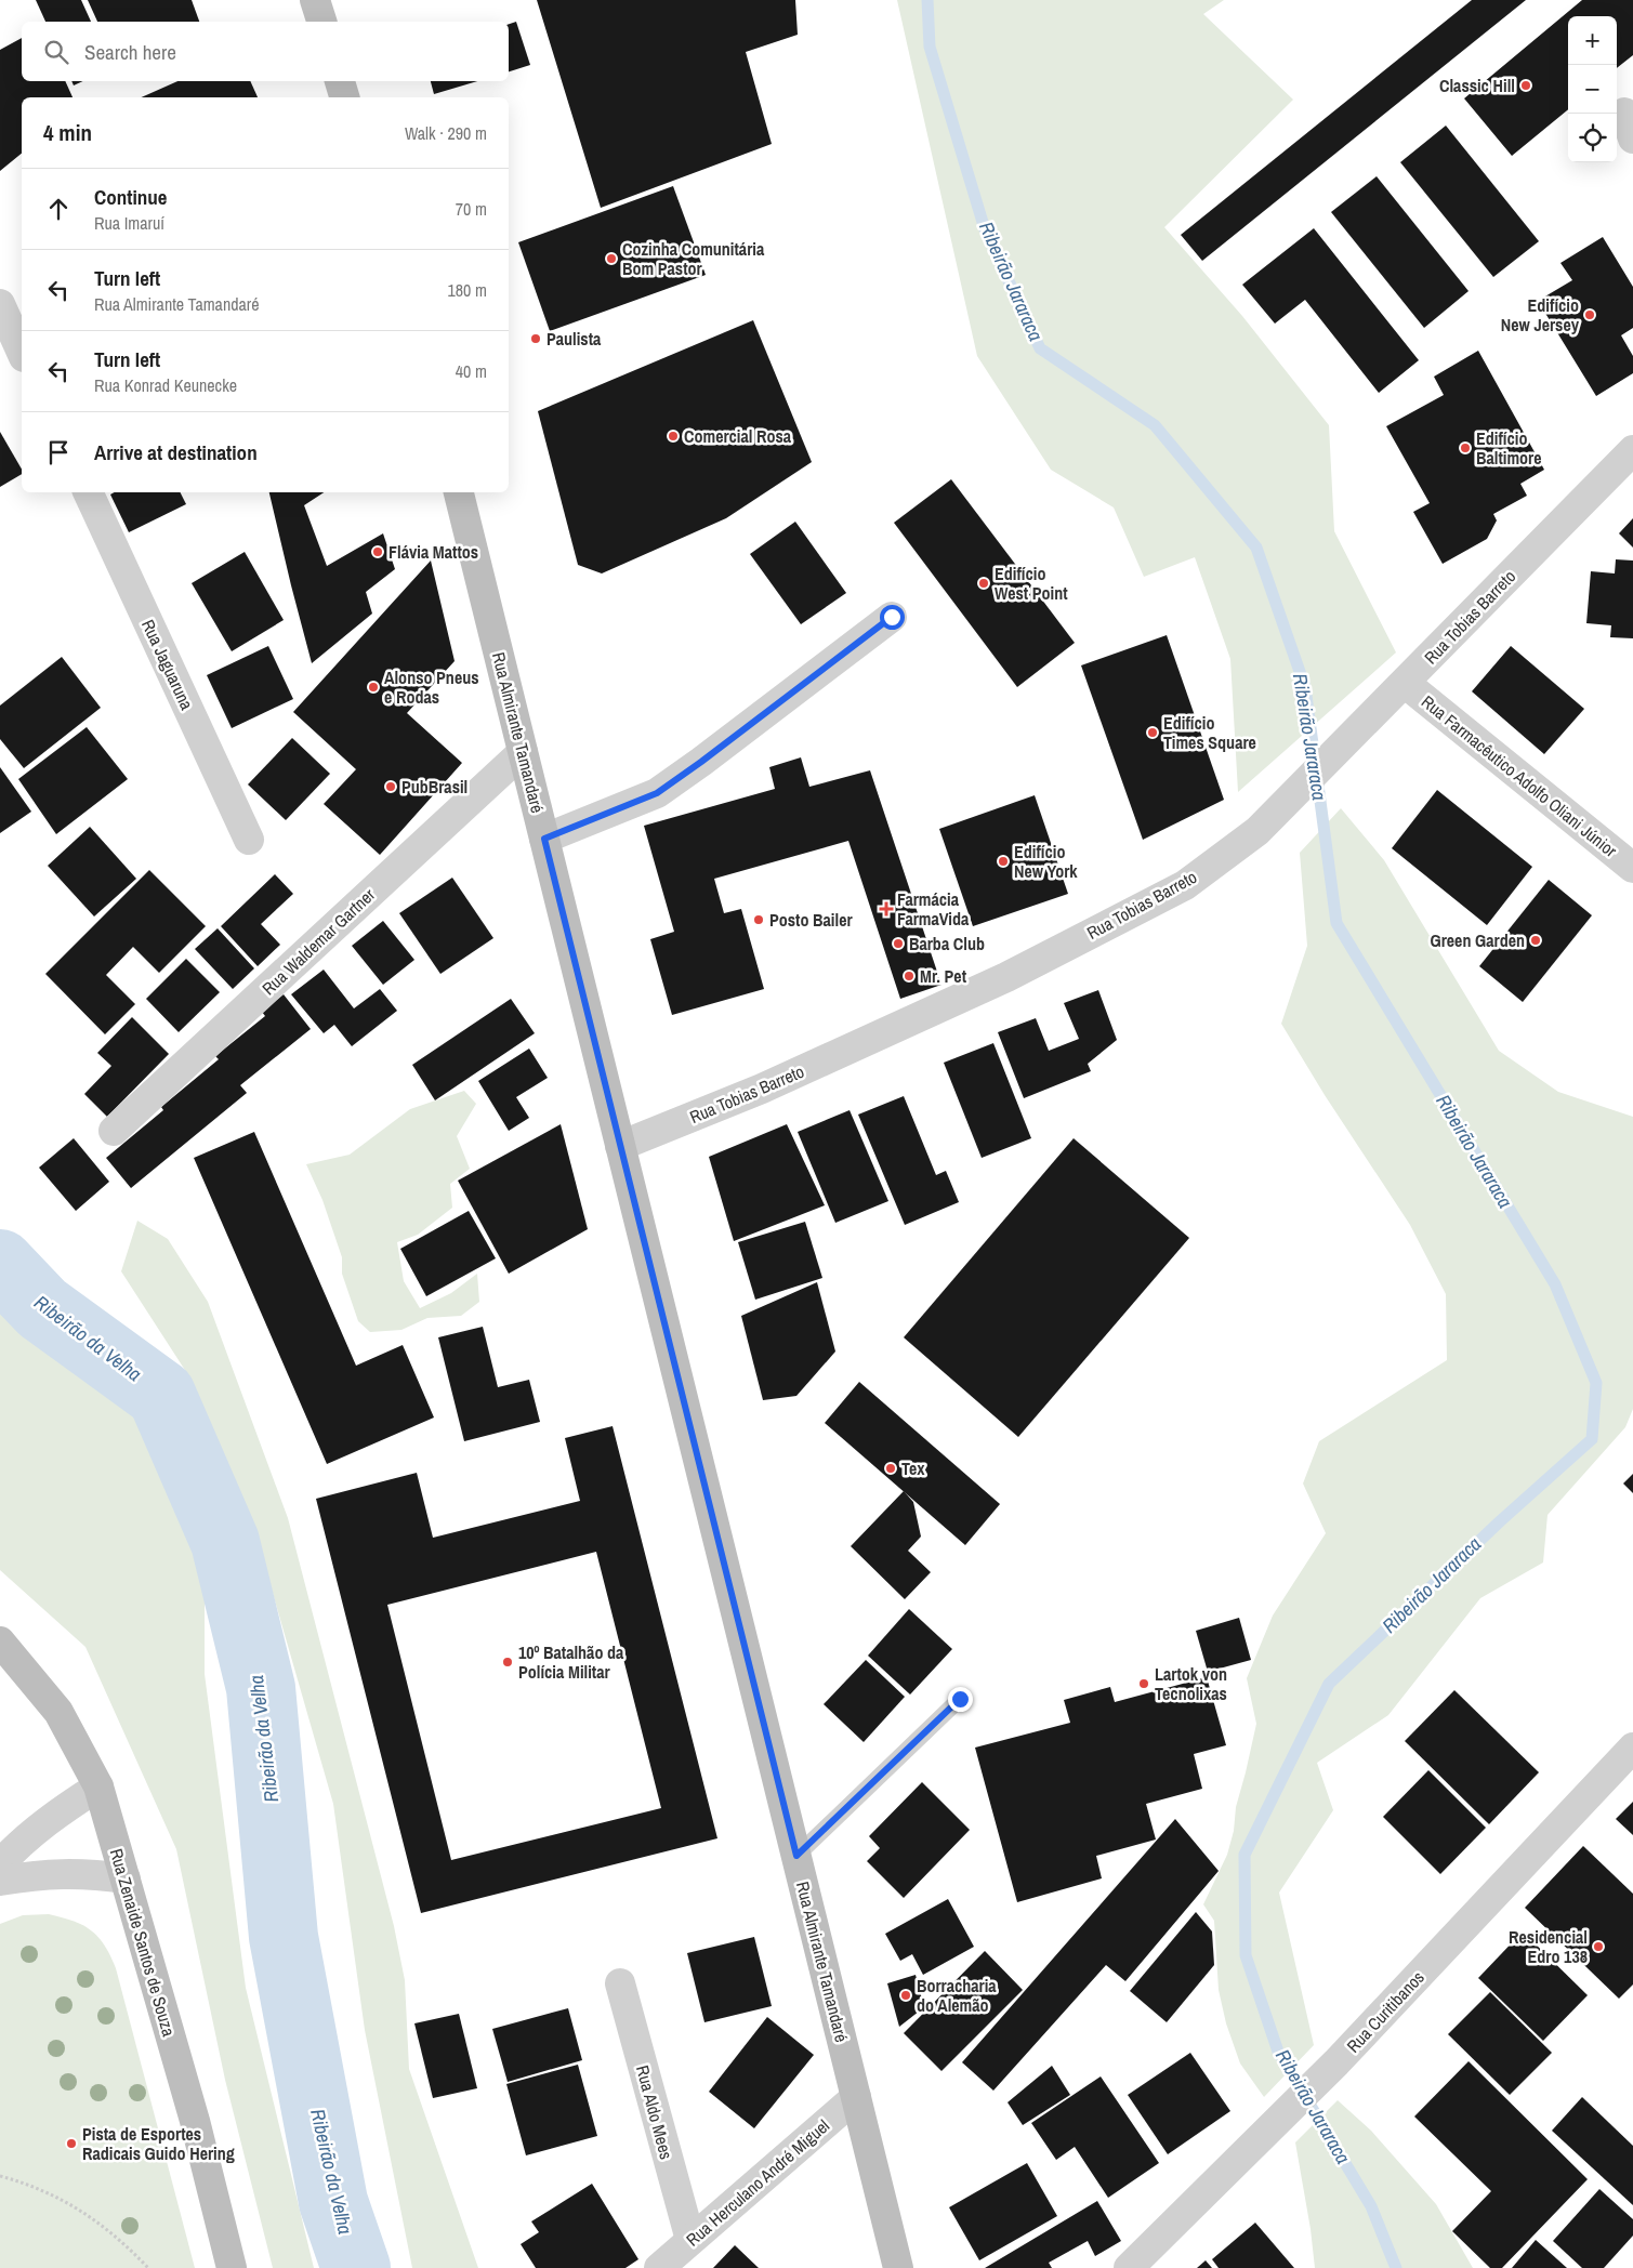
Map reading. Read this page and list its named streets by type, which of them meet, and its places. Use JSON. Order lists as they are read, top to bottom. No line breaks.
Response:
{"streets":{"main road":["Rua Almirante Tamandaré","Rua Zenaide Santos de Souza"],"street":["Rua Tobias Barreto","Rua Jaguaruna","Rua Farmacêutico Adolfo Oliani Júnior","Rua Waldemar Gartner","Rua Curitibanos","Rua Aldo Mees","Rua Herculano André Miguel"]},"crossings":[["Rua Tobias Barreto","Rua Almirante Tamandaré"],["Rua Tobias Barreto","Rua Farmacêutico Adolfo Oliani Júnior"],["Rua Almirante Tamandaré","Rua Waldemar Gartner"],["Rua Almirante Tamandaré","Rua Herculano André Miguel"],["Rua Aldo Mees","Rua Herculano André Miguel"]],"water":["Ribeirão Jararaca","Ribeirão da Velha"],"places":{"other":["Classic Hill","Cozinha Comunitária Bom Pastor","Edifício New Jersey","Paulista","Comercial Rosa","Edifício Baltimore","Flávia Mattos","Edifício West Point","Alonso Pneus e Rodas","Edifício Times Square","PubBrasil","Edifício New York","Posto Bailer","Green Garden","Barba Club","Mr. Pet","Tex","10º Batalhão da Polícia Militar","Lartok von Tecnolixas","Residencial Edro 138","Borracharia do Alemão","Pista de Esportes Radicais Guido Hering"],"health":["Farmácia FarmaVida"]},"page":{"map_buttons":["+","−"],"search":"Search here","heading":["4 min","Walk · 290 m"],"list":[["Continue","Rua Imaruí","70 m"],["Turn left","Rua Almirante Tamandaré","180 m"],["Turn left","Rua Konrad Keunecke","40 m"],"Arrive at destination"]}}
